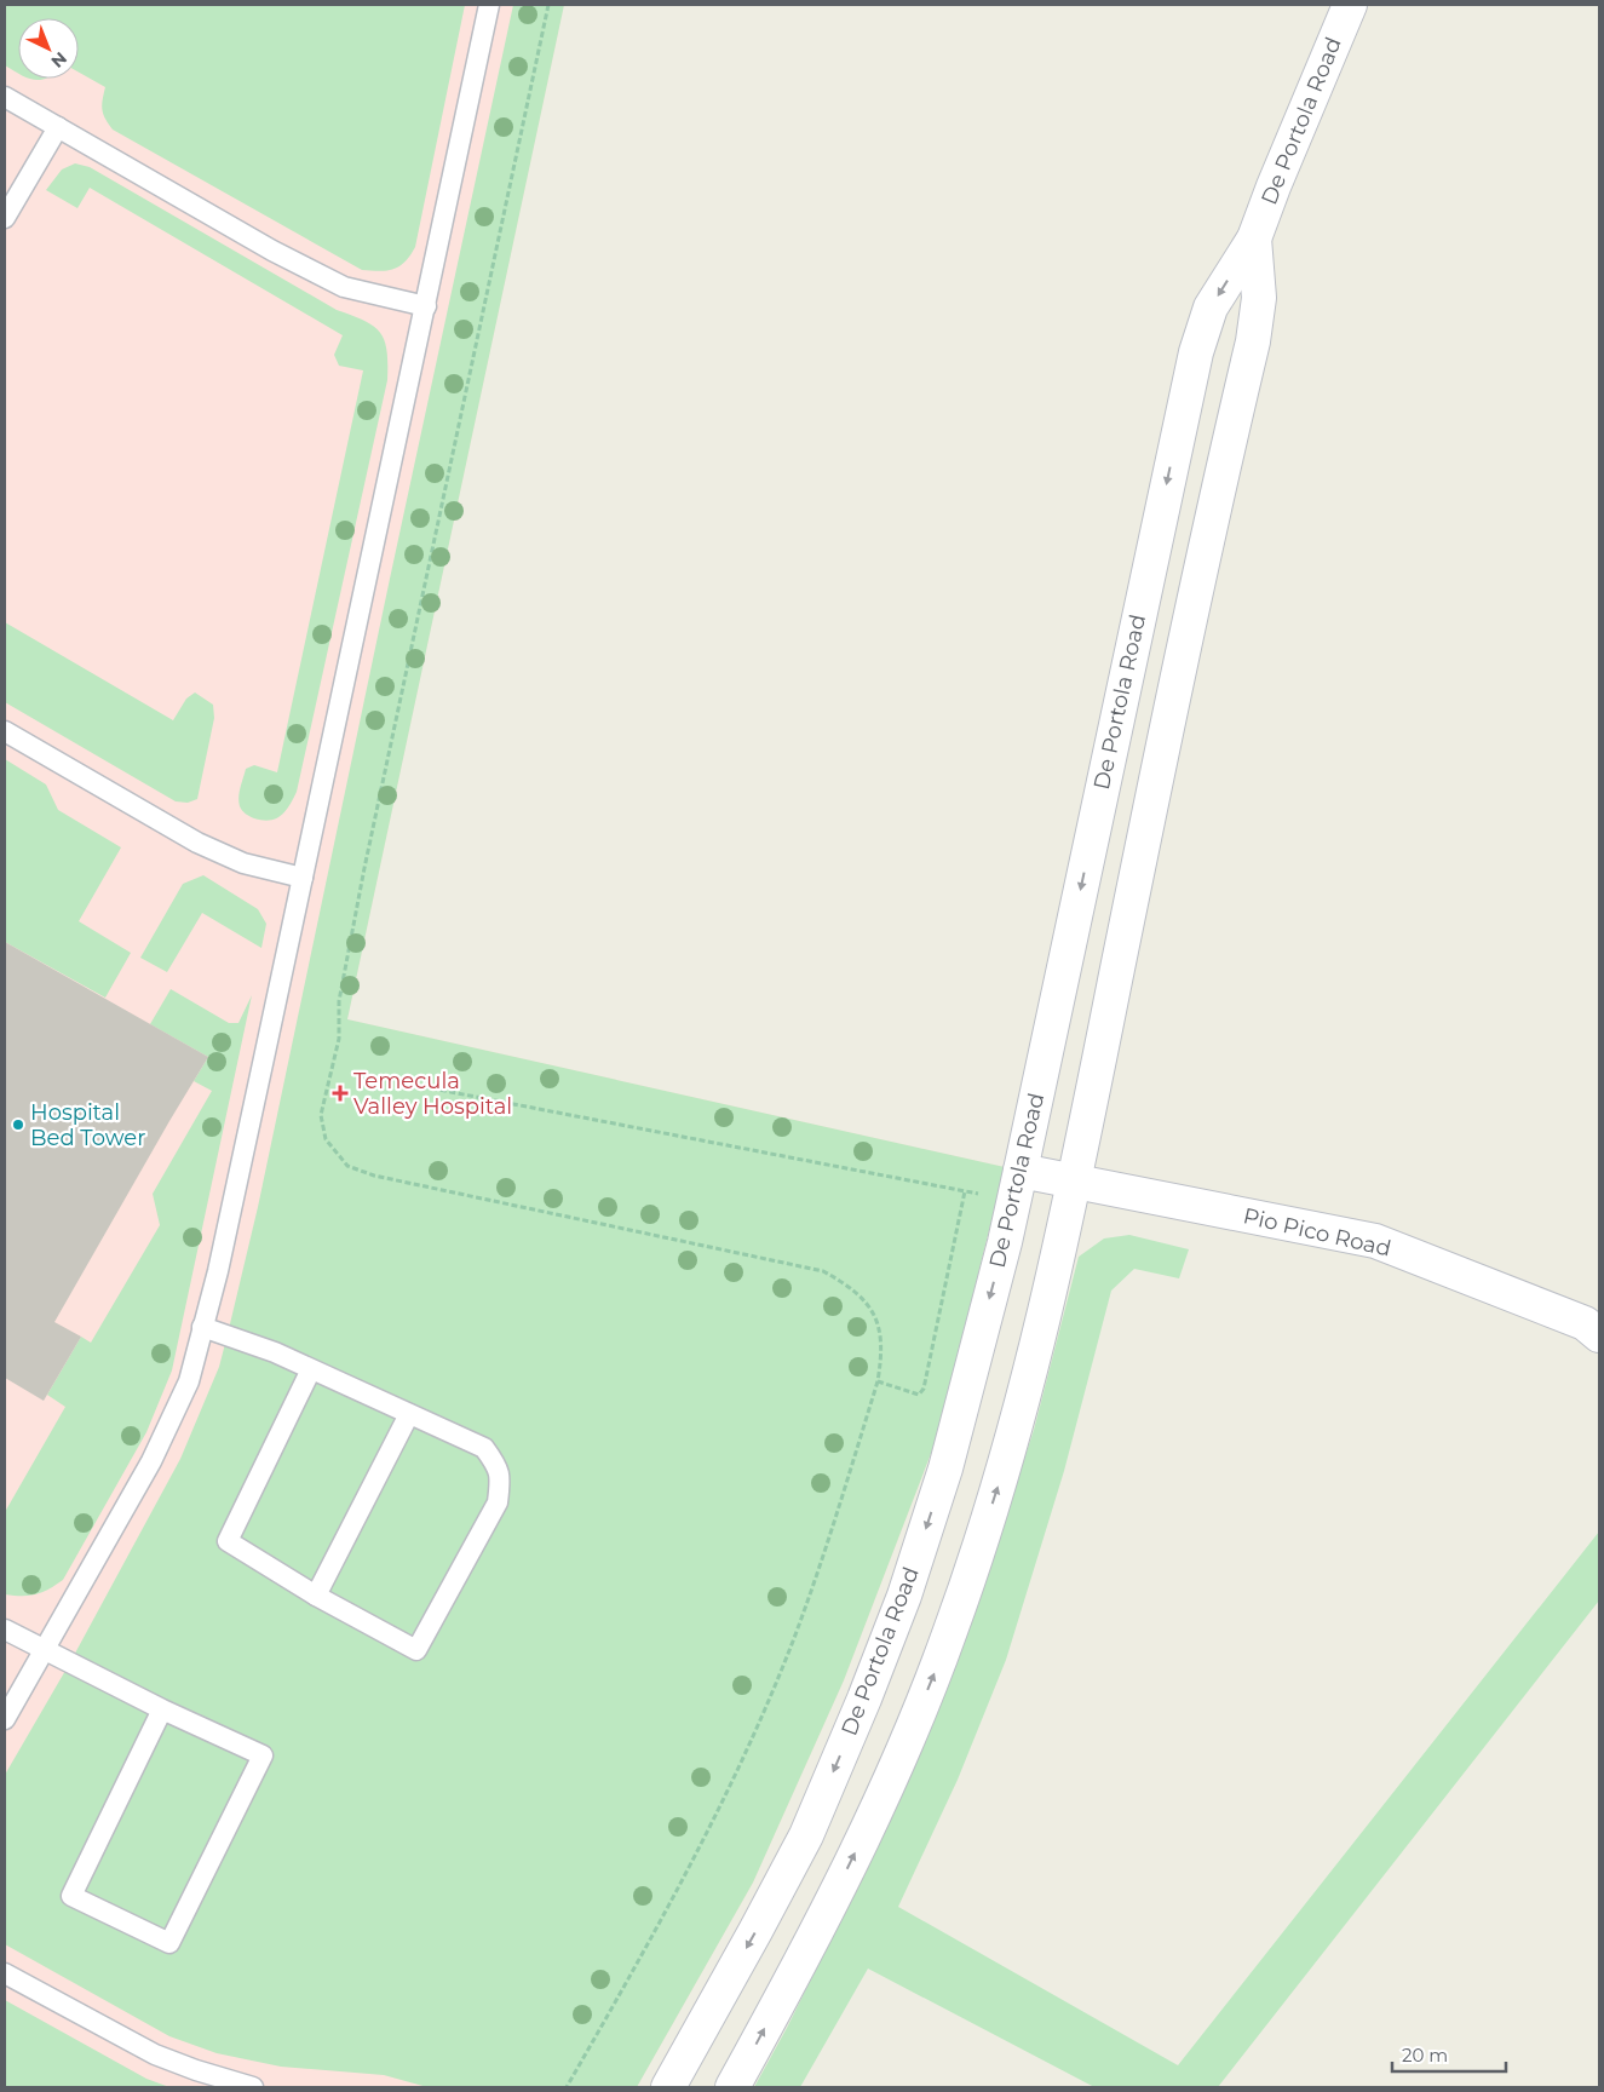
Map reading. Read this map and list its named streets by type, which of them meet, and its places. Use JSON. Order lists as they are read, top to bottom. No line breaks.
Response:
{"streets":{"main road":["De Portola Road","Pio Pico Road"]},"crossings":[["De Portola Road","Pio Pico Road"]],"places":{"health":["Temecula Valley Hospital"],"other":["Hospital Bed Tower"]},"scale_bar":"20 m","north":"bottom right"}
